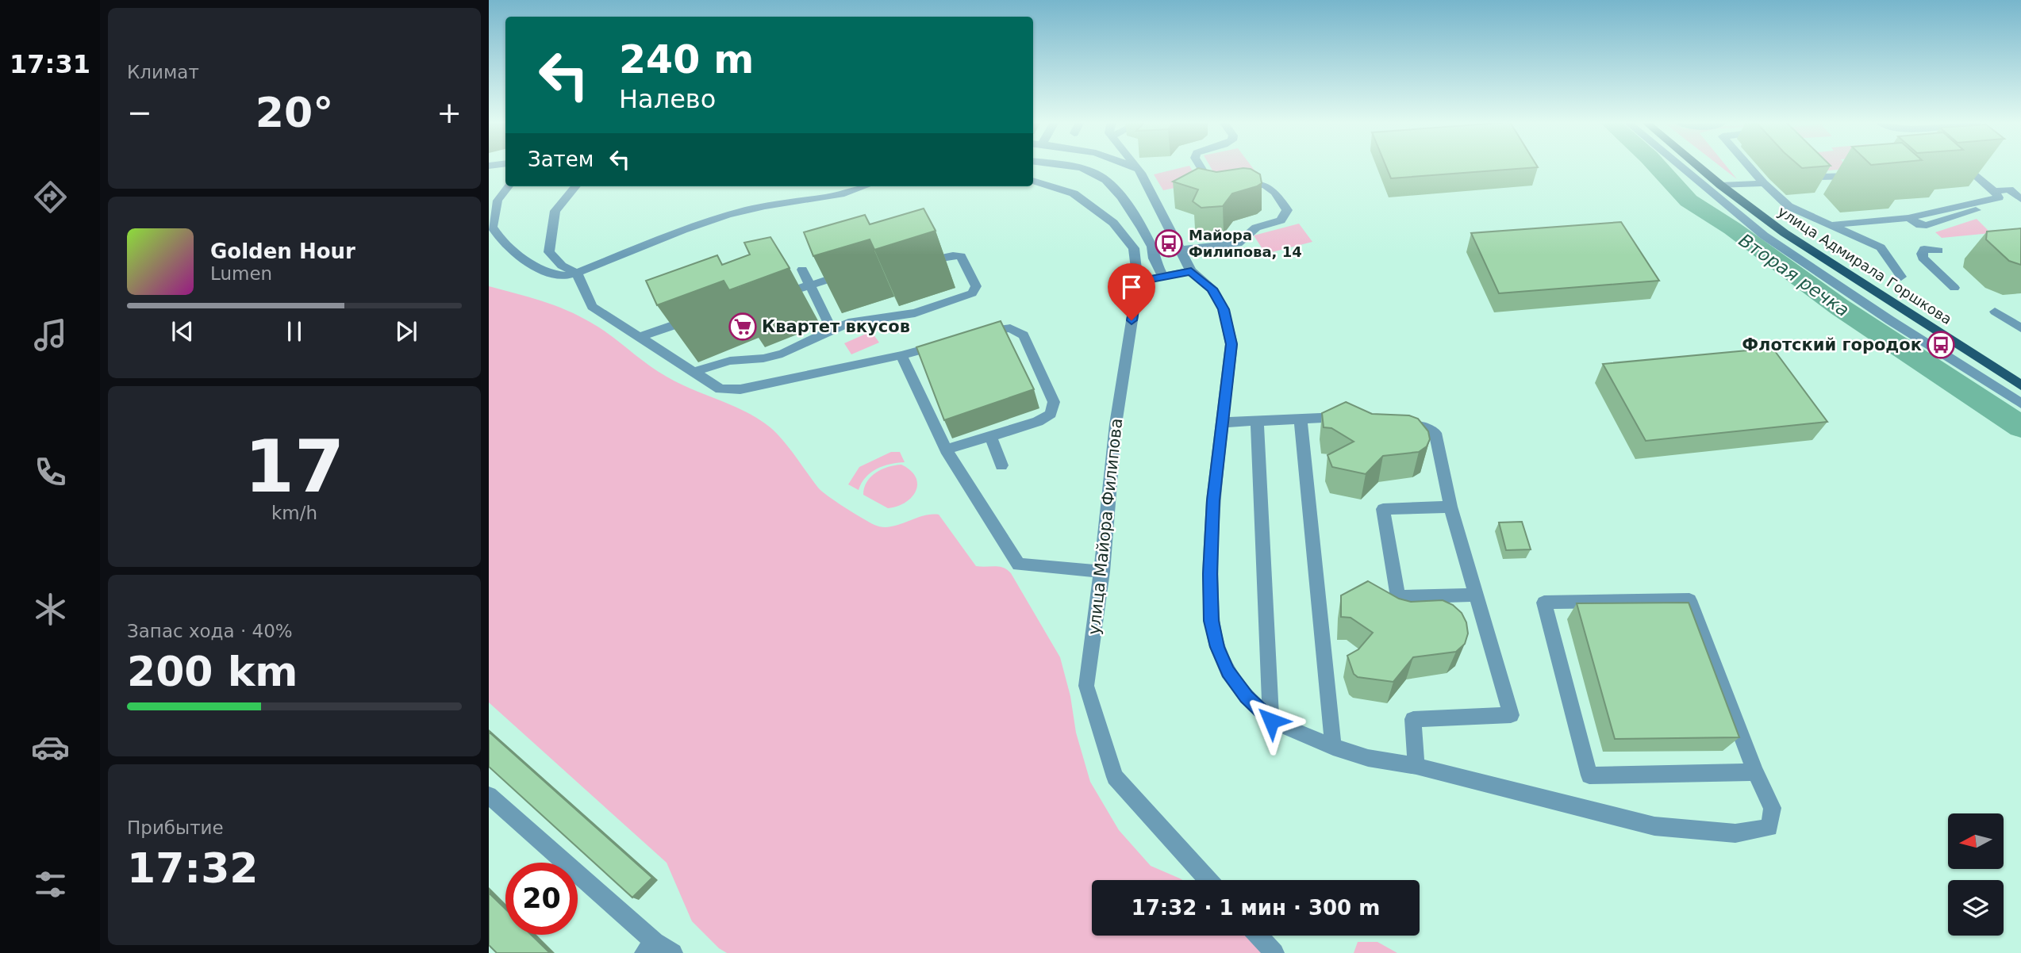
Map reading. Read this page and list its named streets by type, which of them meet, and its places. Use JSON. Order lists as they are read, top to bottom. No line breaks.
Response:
{"streets":{"main road":["улица Адмирала Горшкова"],"street":["улица Майора Филипова"]},"water":["Вторая речка"],"places":{"bus stop":["Майора Филипова, 14","Флотский городок"],"supermarket":["Квартет вкусов"]},"north":"left","page":{"tabs":"17:31","tile":["Климат",["17","km/h"],["Запас хода · 40%","200 km"],["Прибытие","17:32"]],"turn":["240 m","Налево"],"heat":["−","20°","+"],"then":"Затем","song":["Golden Hour","Lumen"],"limit":"20","trip":"17:32 · 1 мин · 300 m"}}
